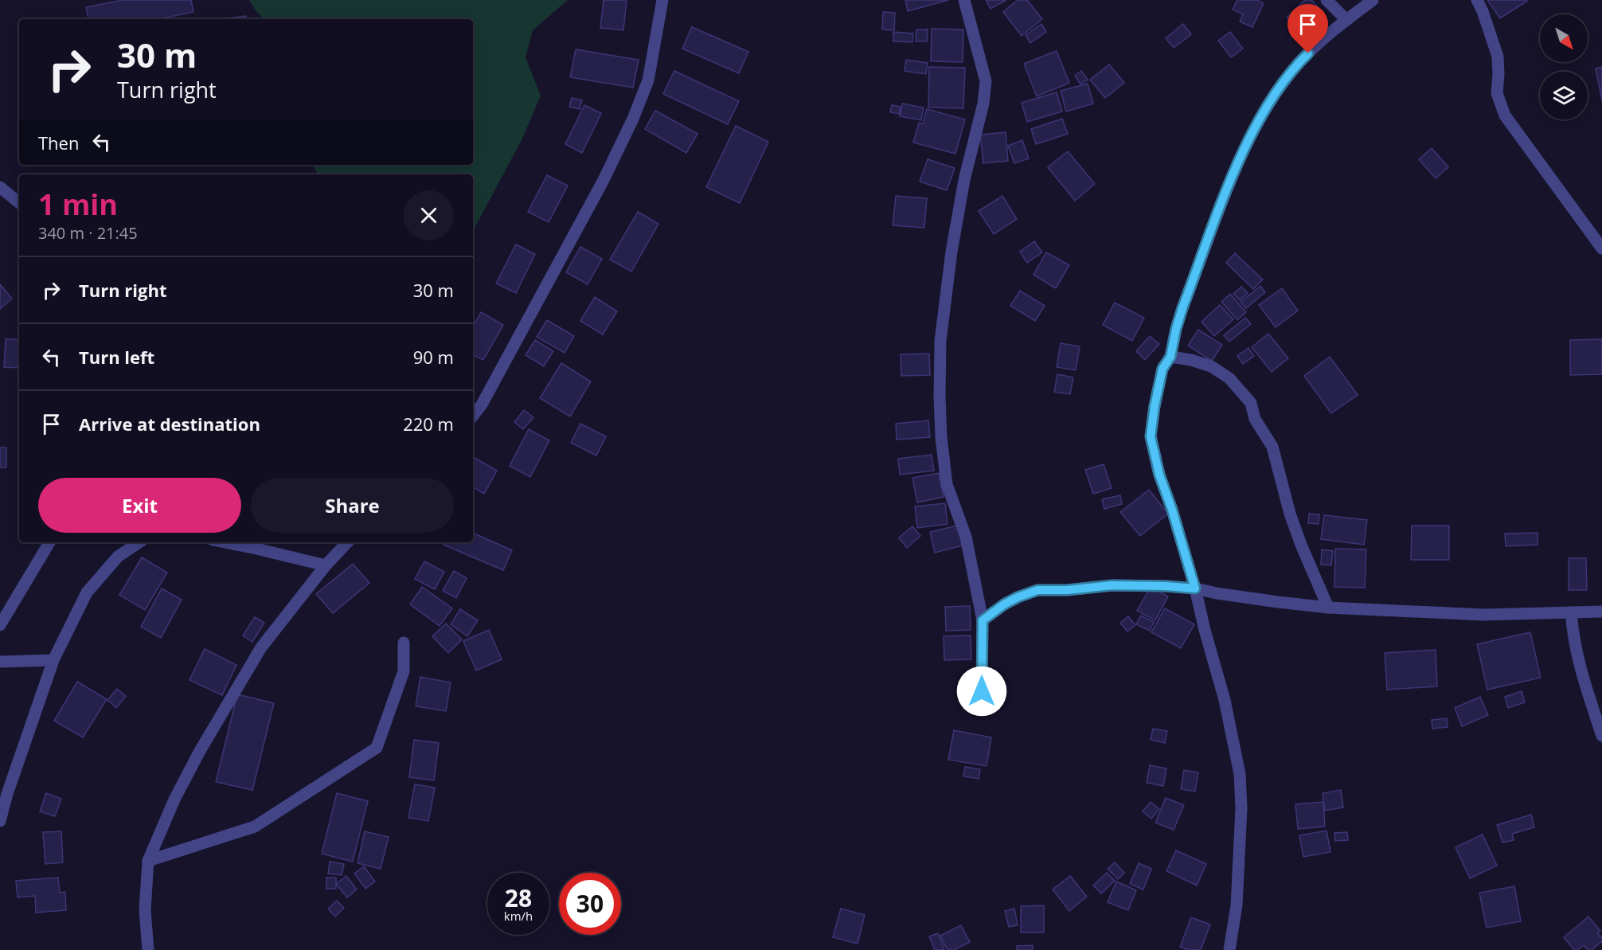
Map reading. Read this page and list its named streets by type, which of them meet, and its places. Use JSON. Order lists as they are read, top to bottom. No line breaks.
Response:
{"north":"bottom right","page":{"turn":["30 m","Turn right"],"then":"Then","heading":["1 min","340 m · 21:45"],"list":[{"name":"Turn right","value":"30 m"},{"name":"Turn left","value":"90 m"},{"name":"Arrive at destination","value":"220 m"}],"buttons":["Exit","Share"],"speed":"28 km/h","limit":"30"}}
